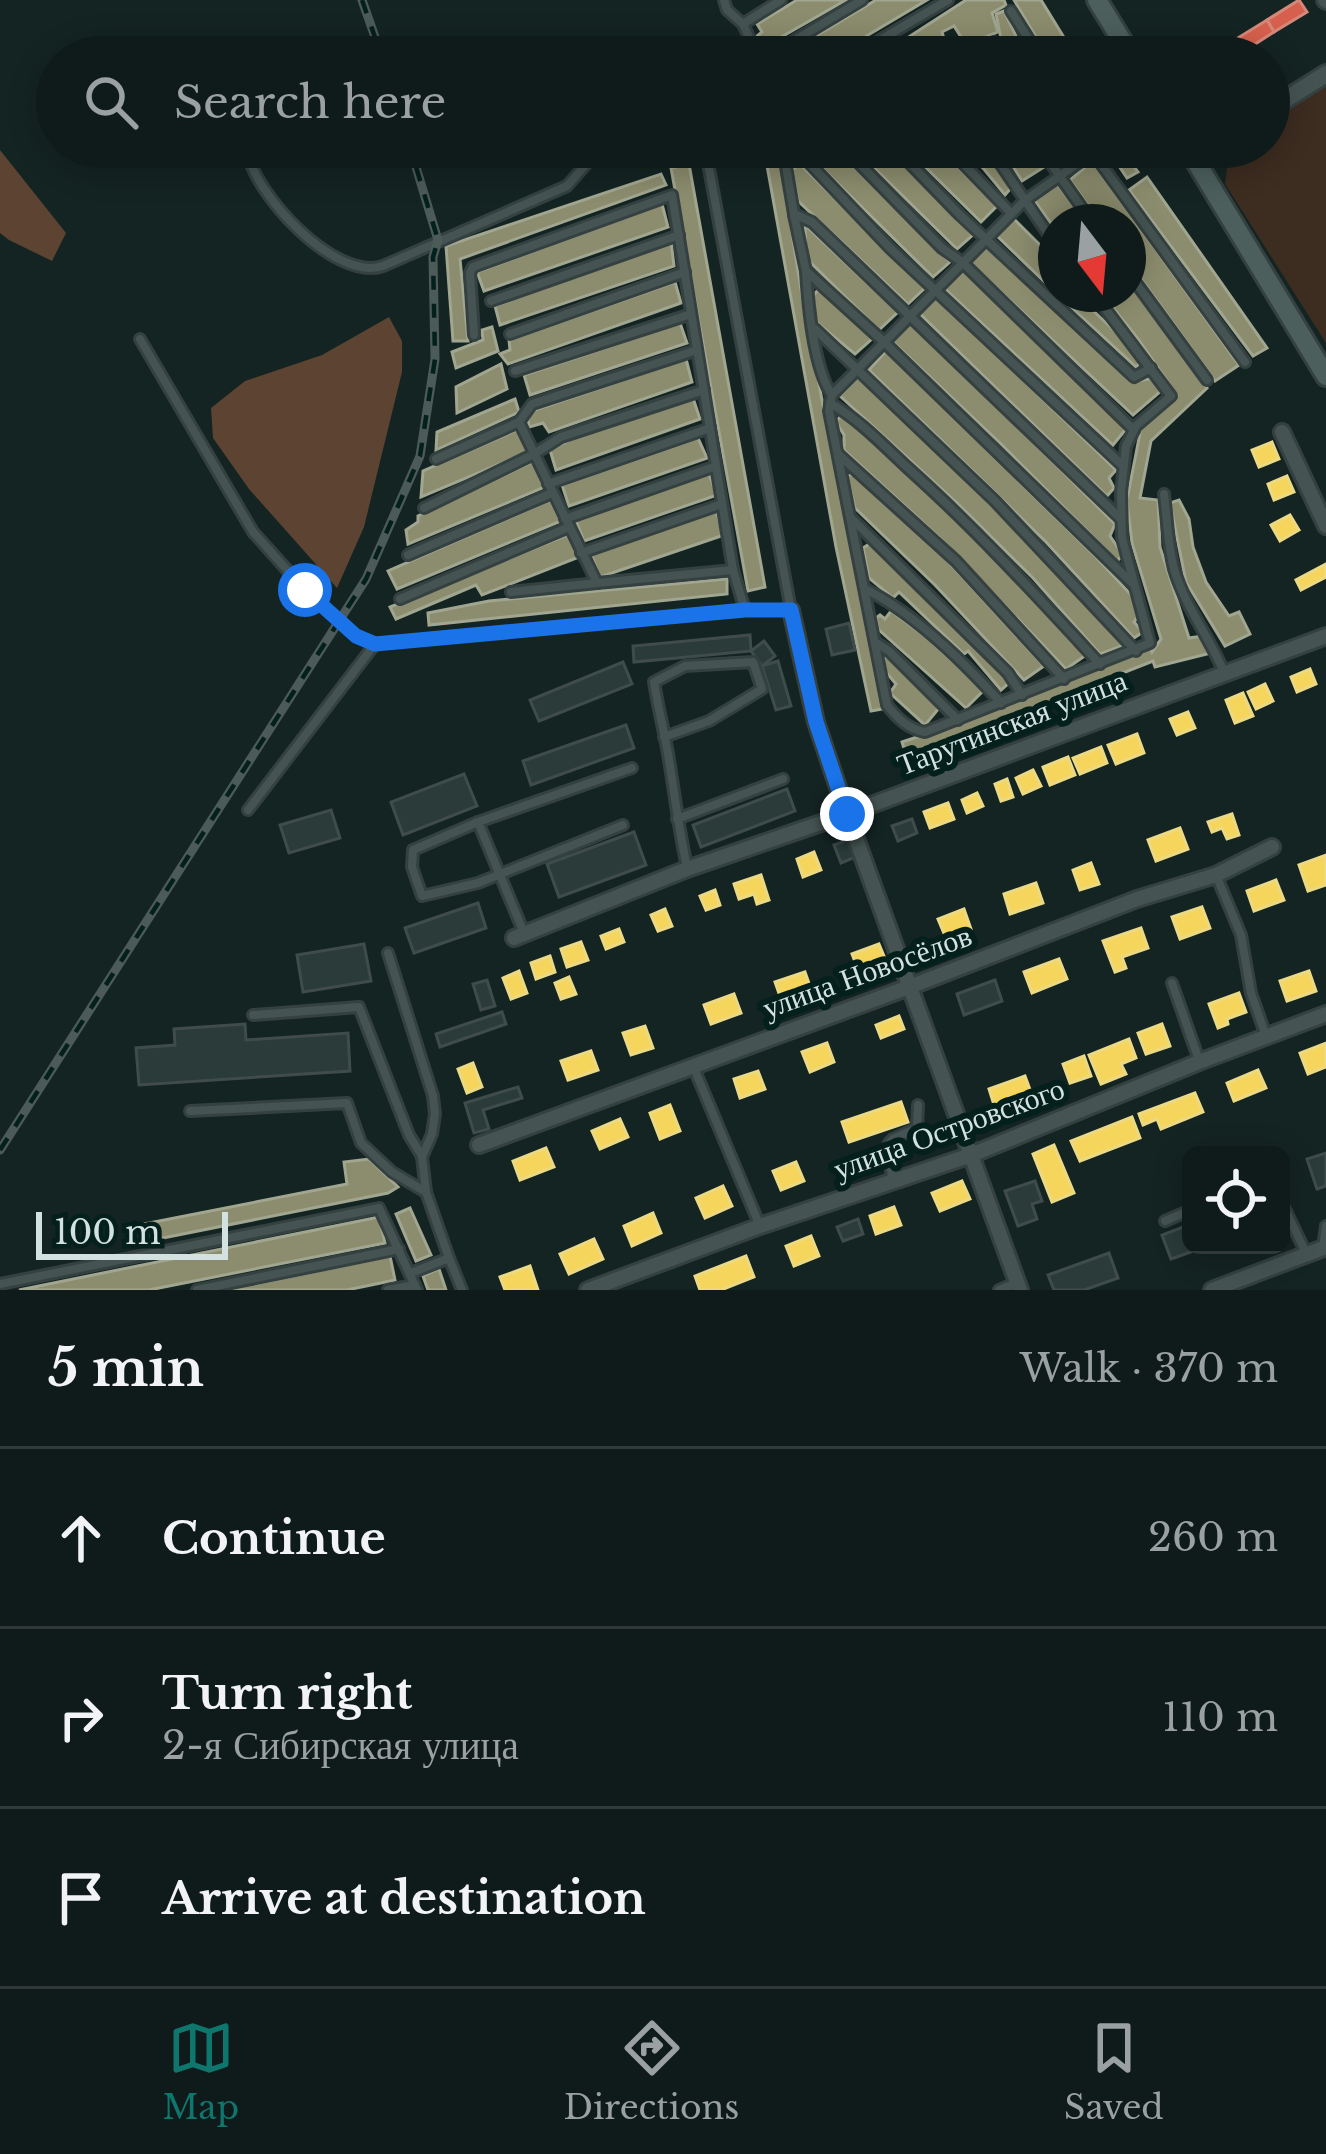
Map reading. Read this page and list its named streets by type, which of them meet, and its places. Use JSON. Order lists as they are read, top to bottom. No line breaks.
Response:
{"streets":{"street":["Тарутинская улица","улица Новосёлов","улица Островского"]},"scale_bar":"100 m","north":"bottom","page":{"search":"Search here","scale":"100 m","heading":["5 min","Walk · 370 m"],"list":[["Continue","260 m"],["Turn right","2-я Сибирская улица","110 m"],"Arrive at destination"],"nav":["Map","Directions","Saved"]}}
